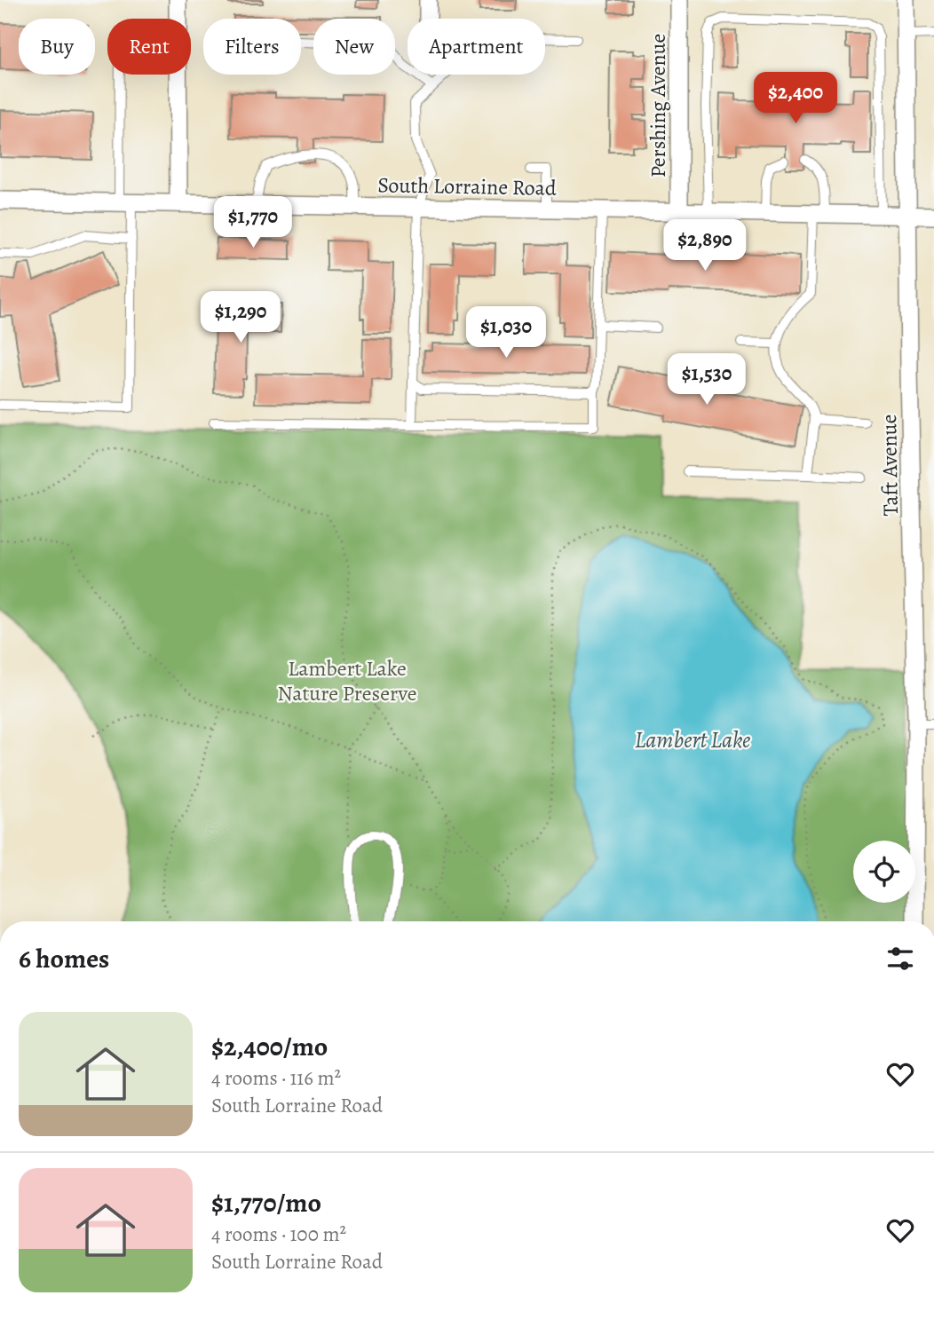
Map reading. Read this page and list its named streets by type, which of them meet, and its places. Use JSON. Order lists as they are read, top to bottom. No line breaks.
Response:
{"streets":{"street":["Pershing Avenue","South Lorraine Road","Taft Avenue"]},"crossings":[["Pershing Avenue","South Lorraine Road"],["South Lorraine Road","Taft Avenue"]],"water":["Lambert Lake"],"parks":["Lambert Lake Nature Preserve"],"page":{"chip":["Buy","Rent","Filters","New","Apartment"],"price":["$2,400","$1,770","$2,890","$1,290","$1,030","$1,530"],"heading":"6 homes","list":[{"name":"$2,400/mo","note":"4 rooms · 116 m² · South Lorraine Road"},{"name":"$1,770/mo","note":"4 rooms · 100 m² · South Lorraine Road"}]}}
